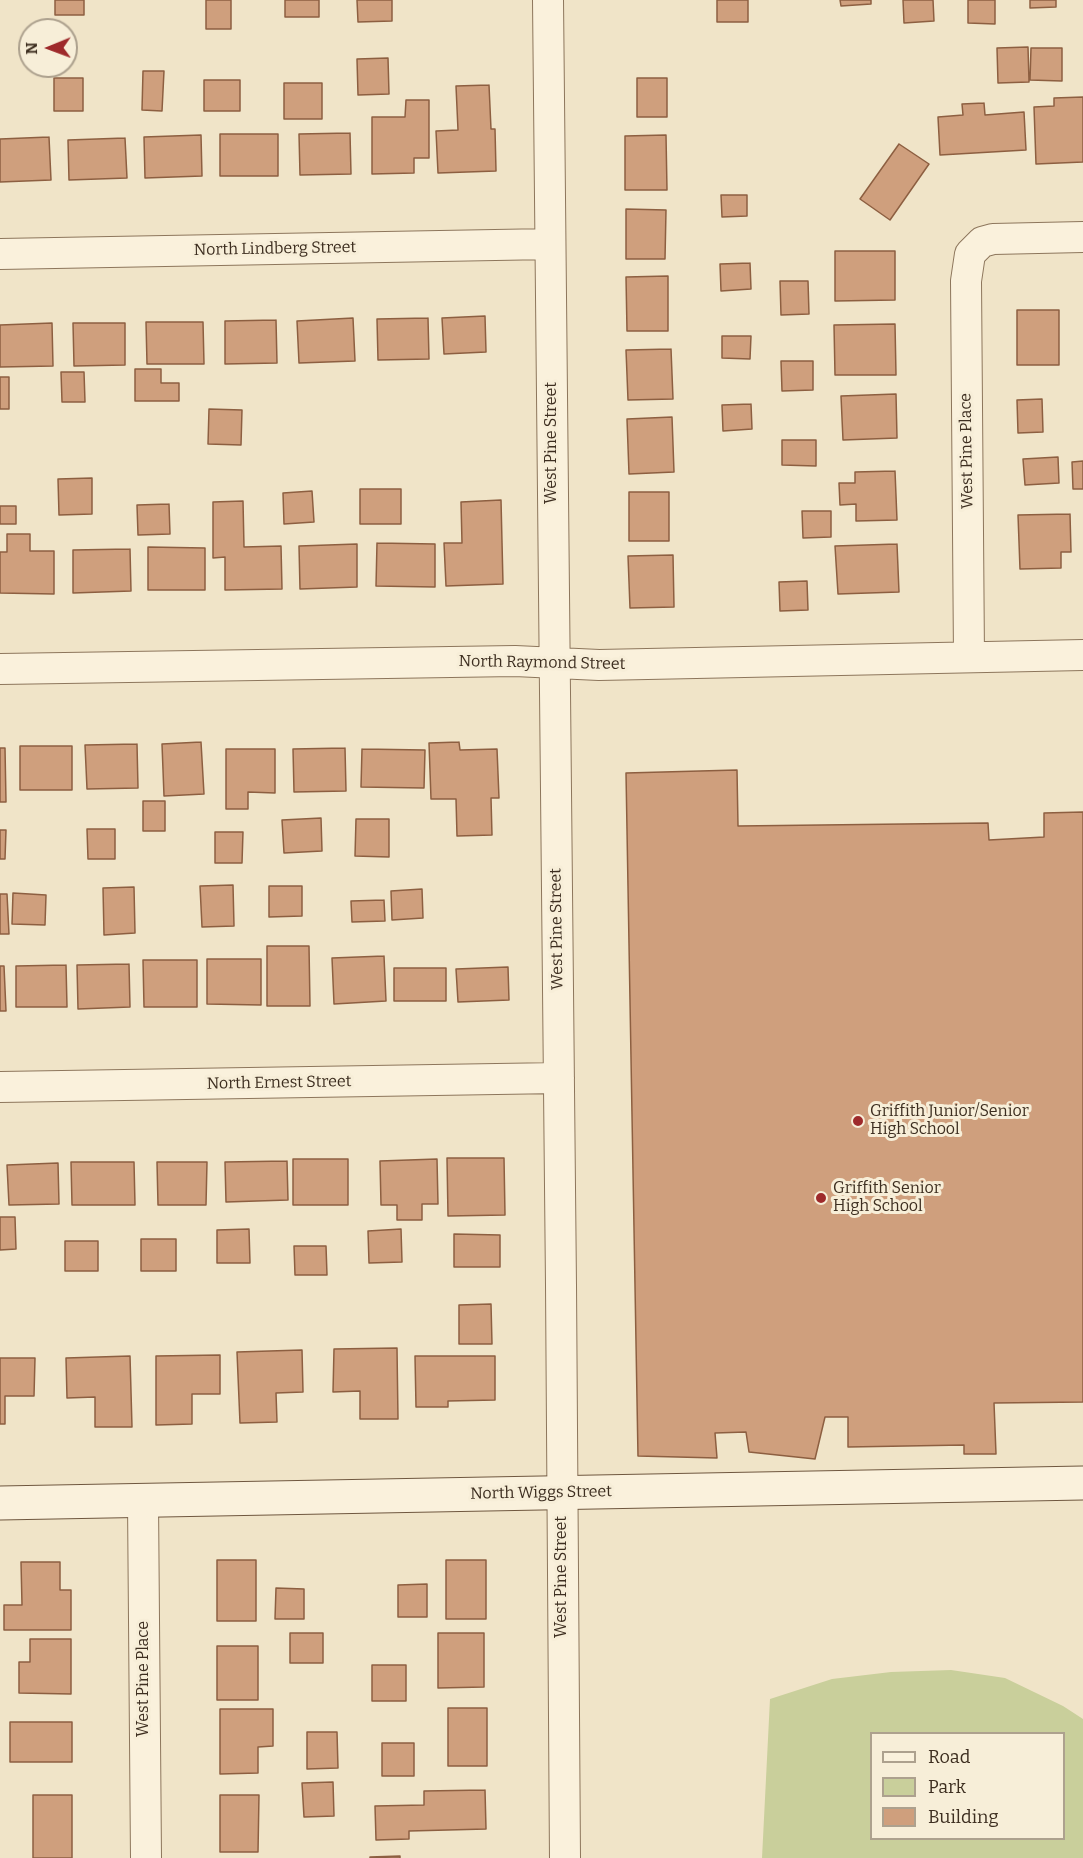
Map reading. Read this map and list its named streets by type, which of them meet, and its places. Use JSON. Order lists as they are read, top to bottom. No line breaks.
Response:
{"streets":{"street":["North Lindberg Street","West Pine Street","West Pine Place","North Raymond Street","North Ernest Street","North Wiggs Street"]},"crossings":[["North Lindberg Street","West Pine Street"],["West Pine Street","North Raymond Street"],["West Pine Street","North Ernest Street"],["West Pine Street","North Wiggs Street"],["West Pine Place","North Raymond Street"],["West Pine Place","North Wiggs Street"]],"places":["Griffith Junior/Senior High School","Griffith Senior High School"],"legend":["Road","Park","Building"],"north":"left"}
